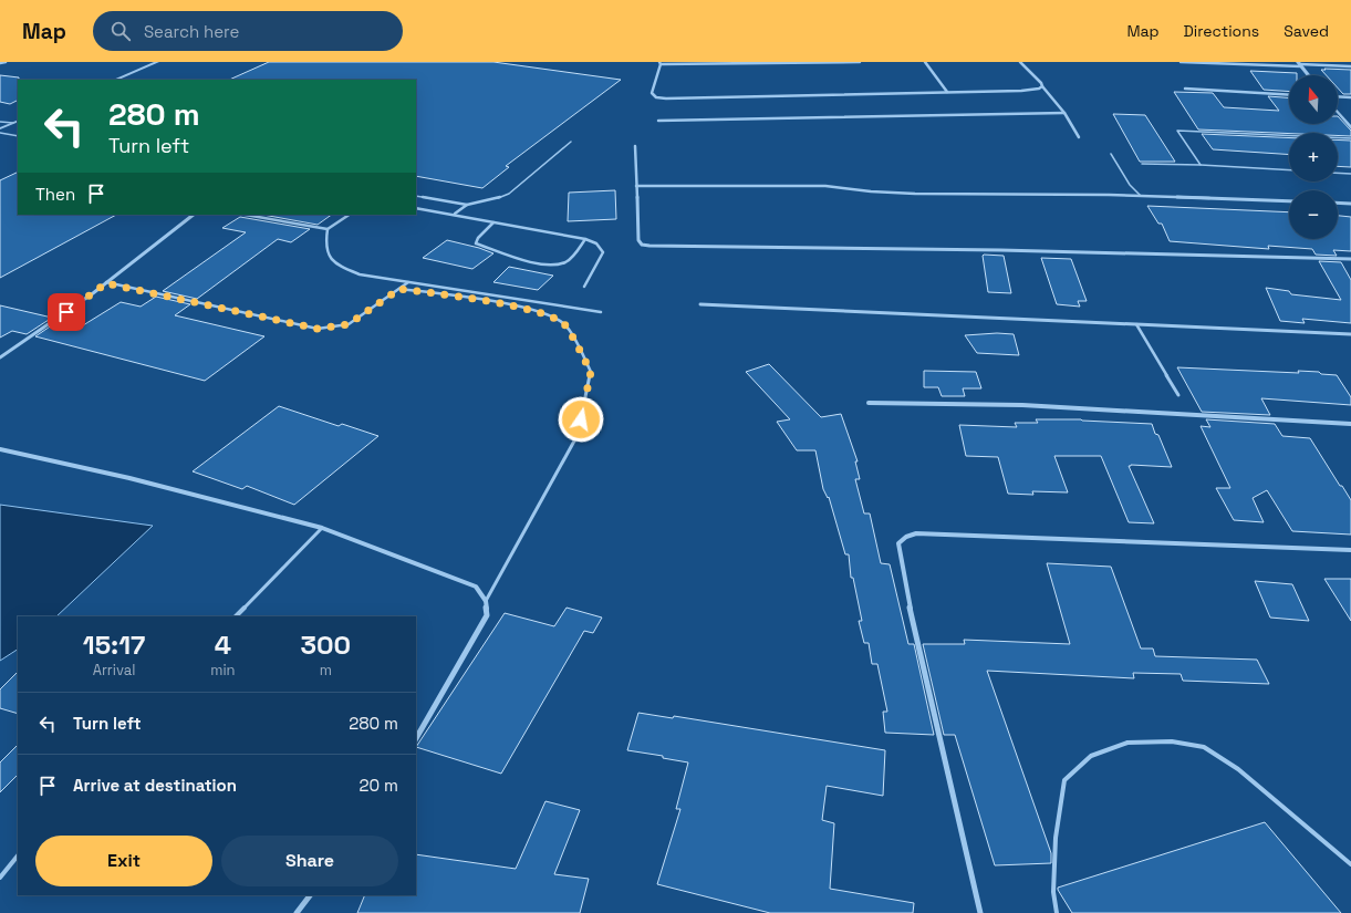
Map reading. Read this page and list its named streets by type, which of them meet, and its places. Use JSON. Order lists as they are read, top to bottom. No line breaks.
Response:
{"north":"top","page":{"header":"Map","search":"Search here","nav":["Map","Directions","Saved"],"map_buttons":["+","−"],"turn":["280 m","Turn left"],"then":"Then","eta":["15:17","Arrival","4","min","300","m"],"list":[{"name":"Turn left","value":"280 m"},{"name":"Arrive at destination","value":"20 m"}],"buttons":["Exit","Share"]}}
